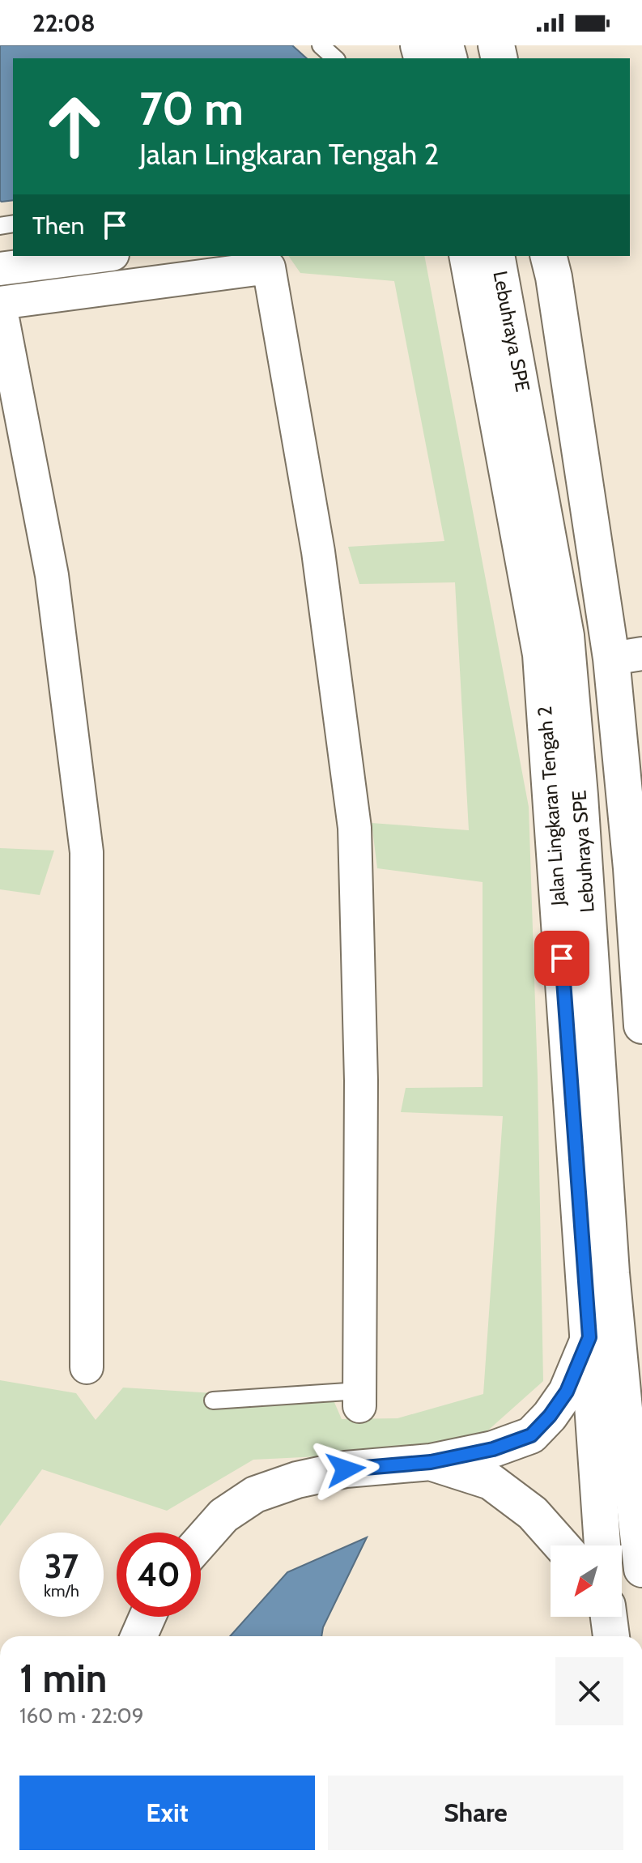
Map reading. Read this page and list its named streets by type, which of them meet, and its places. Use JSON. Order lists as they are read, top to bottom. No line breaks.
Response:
{"streets":{"main road":["Lebuhraya SPE","Jalan Lingkaran Tengah 2"]},"north":"bottom left","page":{"status":"22:08","turn":["70 m","Jalan Lingkaran Tengah 2"],"then":"Then","speed":"37 km/h","limit":"40","heading":["1 min","160 m · 22:09"],"buttons":["Exit","Share"]}}
